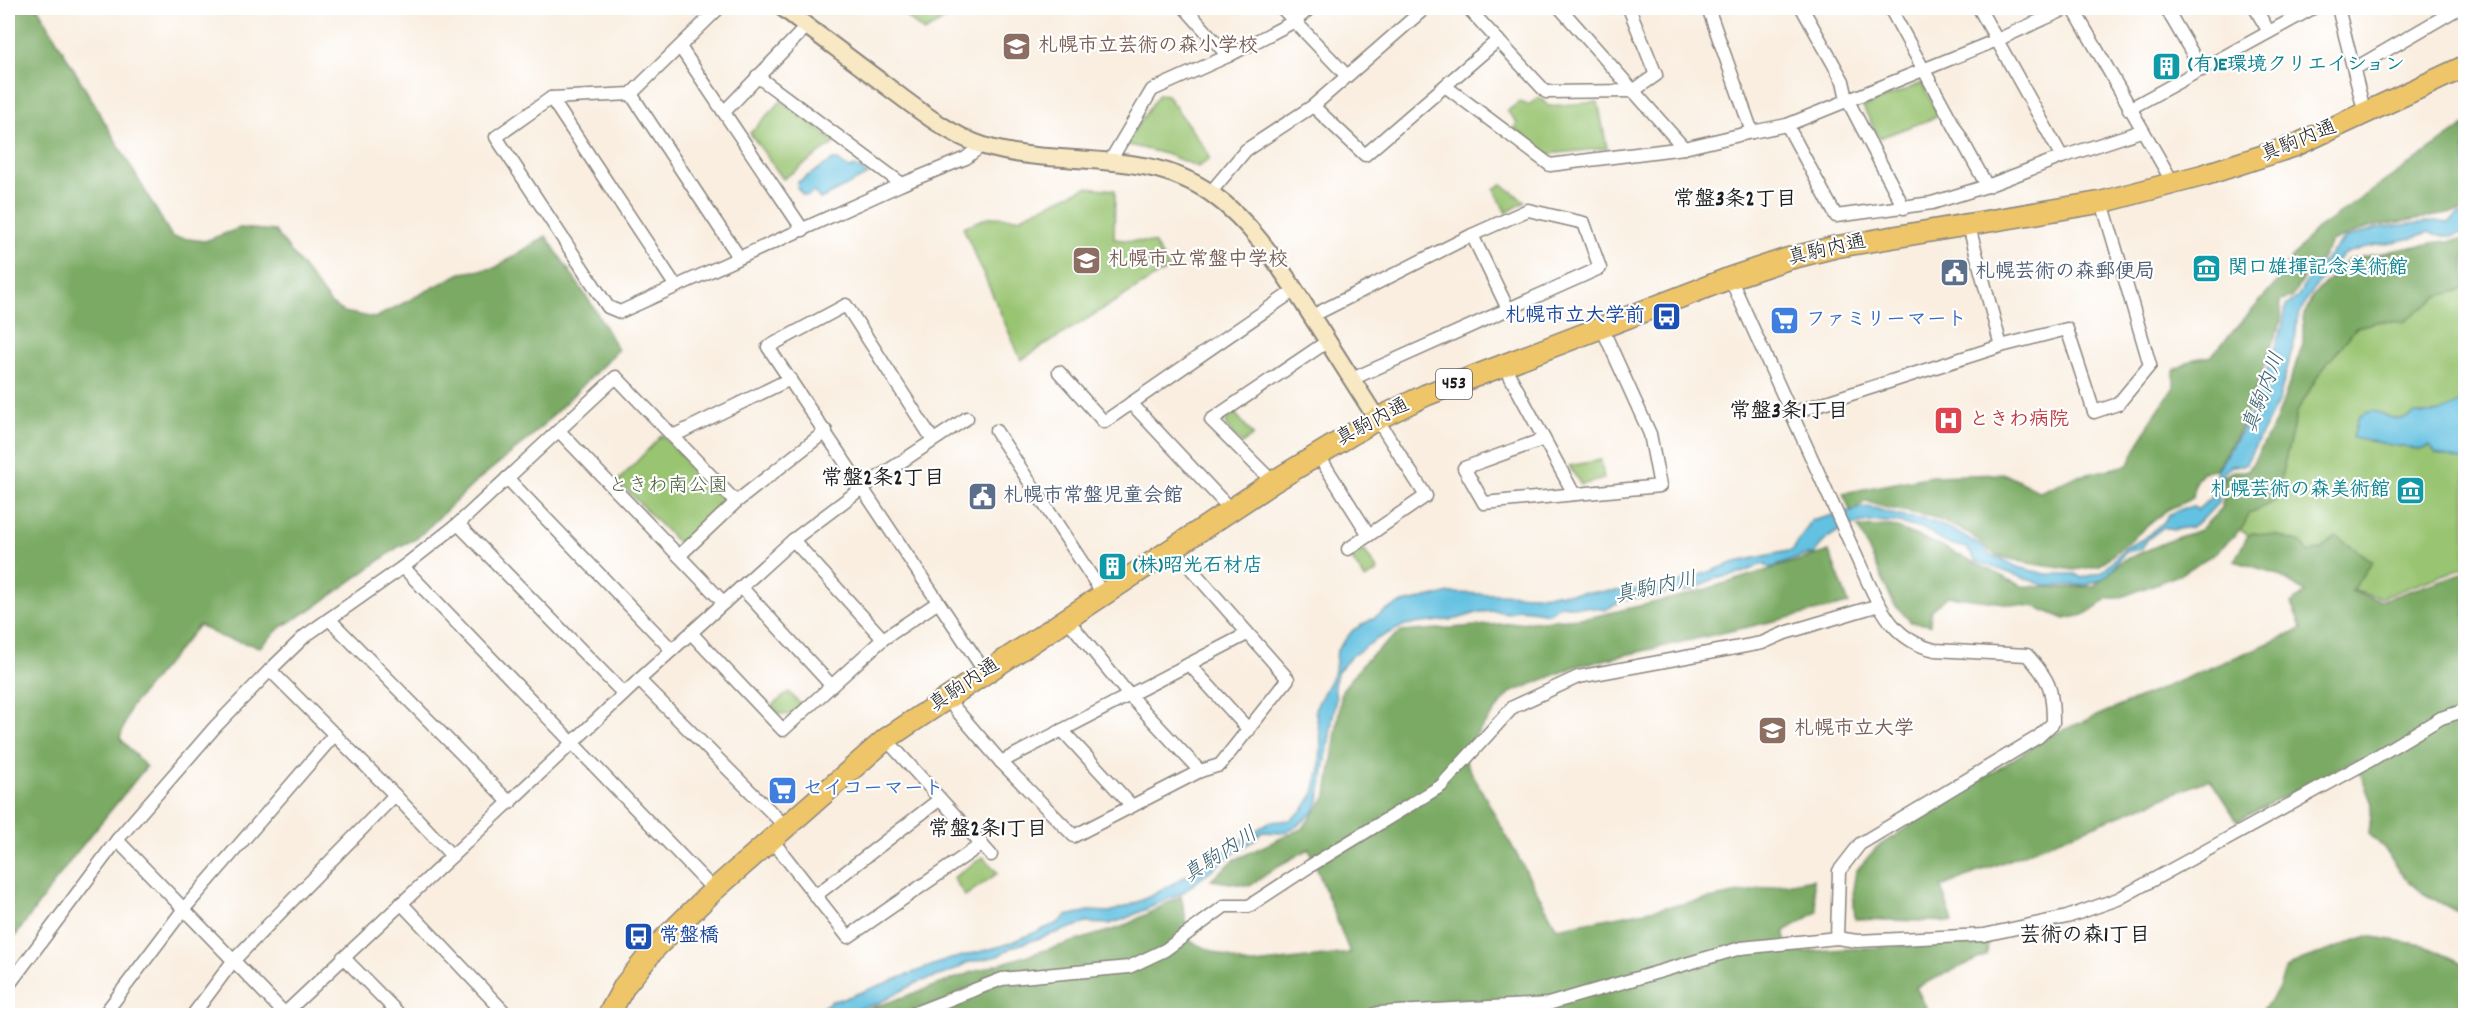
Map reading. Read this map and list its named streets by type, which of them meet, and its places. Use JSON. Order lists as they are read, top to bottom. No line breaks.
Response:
{"streets":{"highway":["真駒内通","453"]},"districts":["常盤3条2丁目","常盤3条1丁目","常盤2条2丁目","常盤2条1丁目","芸術の森1丁目"],"water":["真駒内川"],"parks":["ときわ南公園"],"places":{"school or university":["札幌市立芸術の森小学校","札幌市立常盤中学校","札幌市立大学"],"building":["(有)E環境クリエイション","(株)昭光石材店"],"museum":["関口雄揮記念美術館","札幌芸術の森美術館"],"public building":["札幌芸術の森郵便局","札幌市常盤児童会館"],"bus stop":["札幌市立大学前","常盤橋"],"supermarket":["ファミリーマート","セイコーマート"],"hospital":["ときわ病院"]}}
